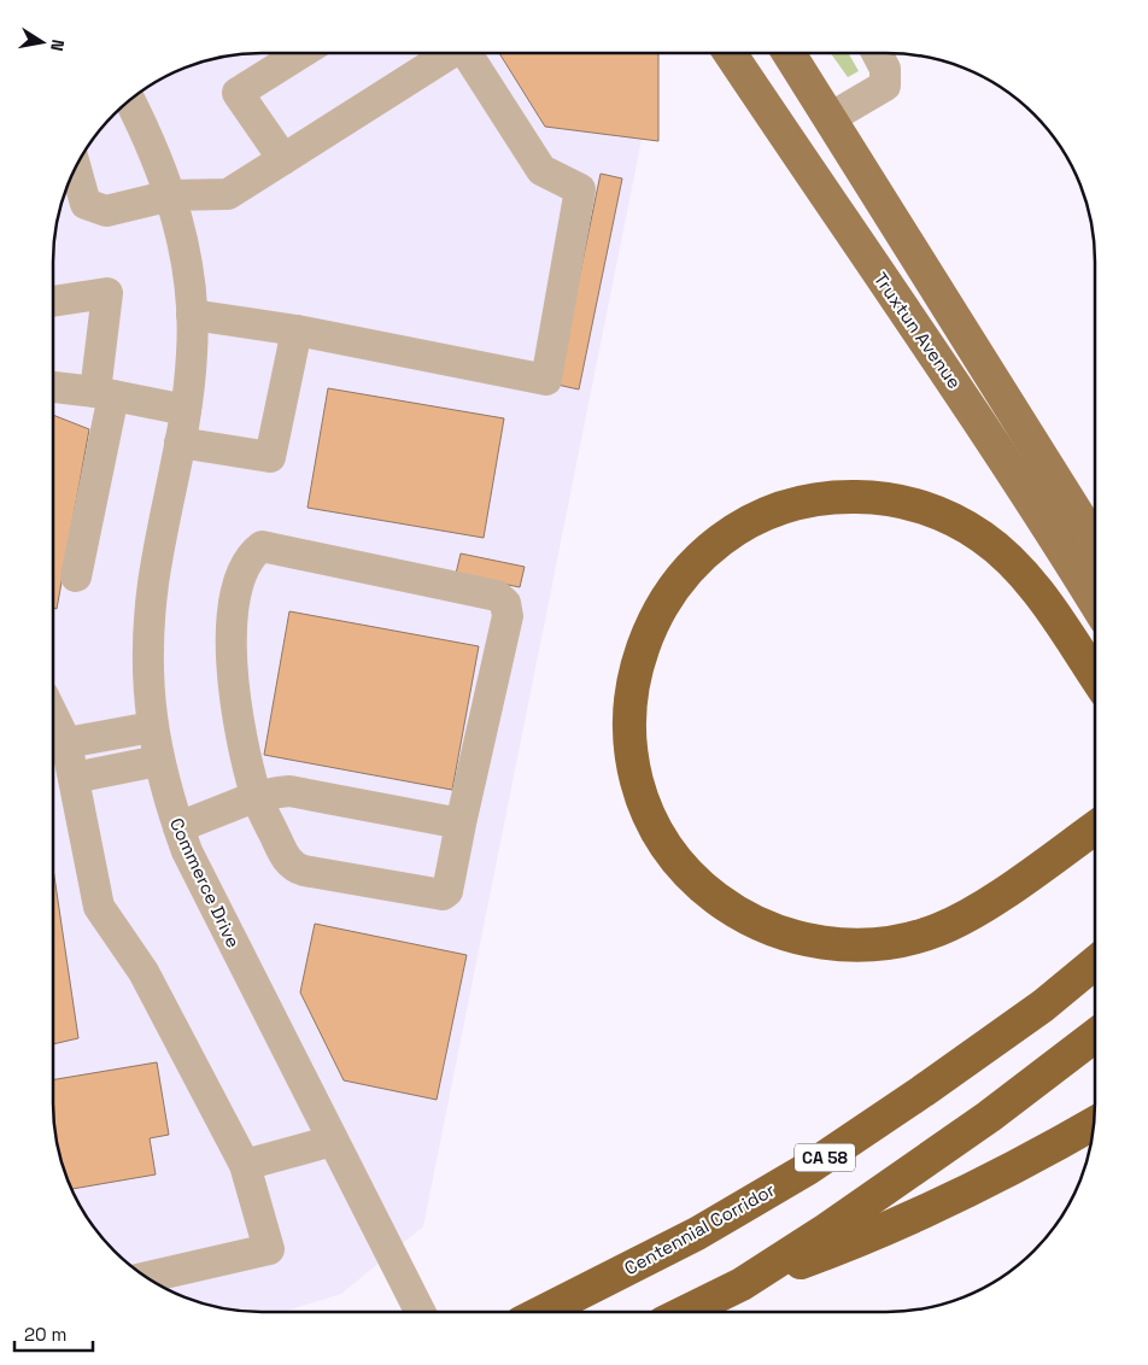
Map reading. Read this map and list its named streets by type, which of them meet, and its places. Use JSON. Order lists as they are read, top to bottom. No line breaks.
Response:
{"streets":{"highway":["CA 58","Centennial Corridor"],"main road":["Truxtun Avenue"],"street":["Commerce Drive"]},"scale_bar":"20 m","north":"right"}
